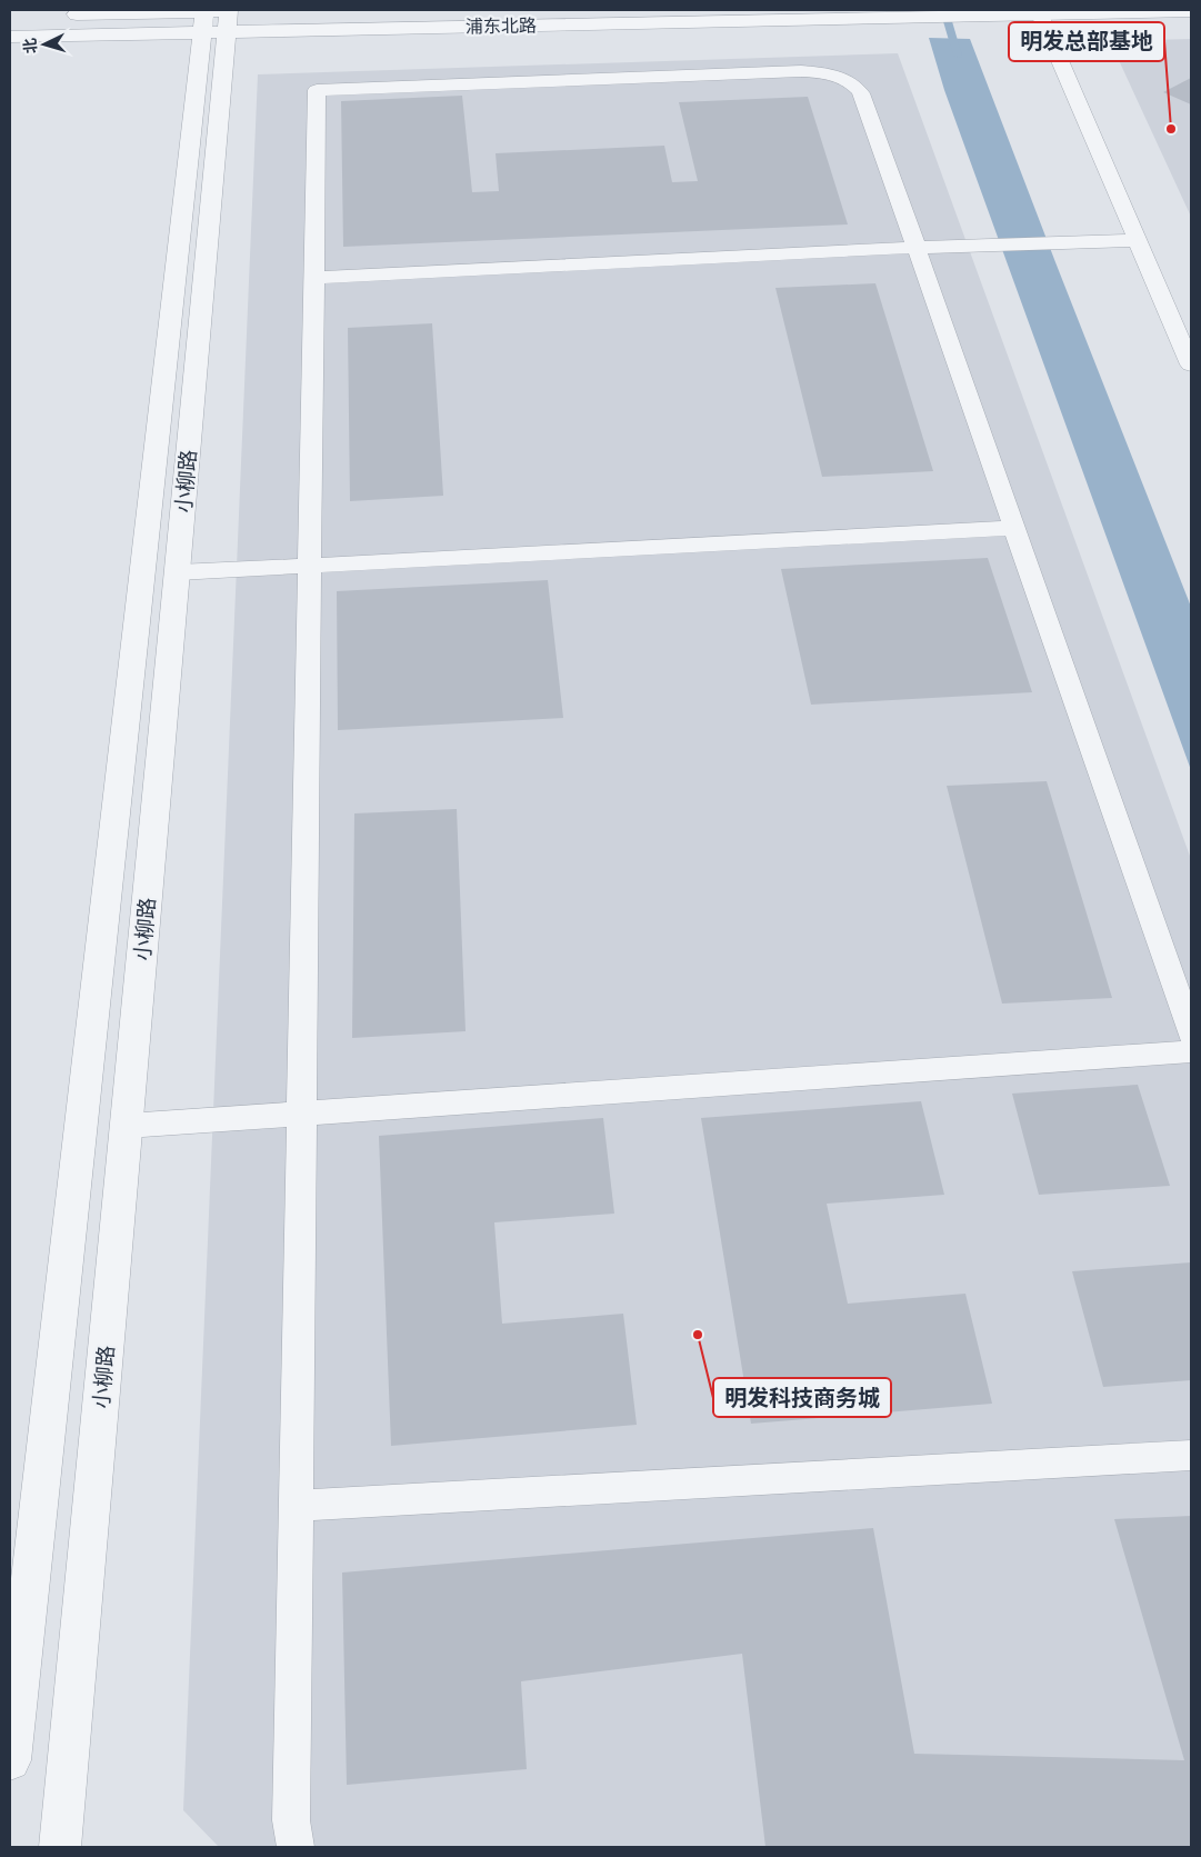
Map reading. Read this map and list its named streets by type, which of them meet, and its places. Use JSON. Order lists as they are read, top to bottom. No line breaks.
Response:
{"streets":{"street":["浦东北路","小柳路"]},"crossings":[["浦东北路","小柳路"]],"places":["明发总部基地","明发科技商务城"],"north":"left"}
